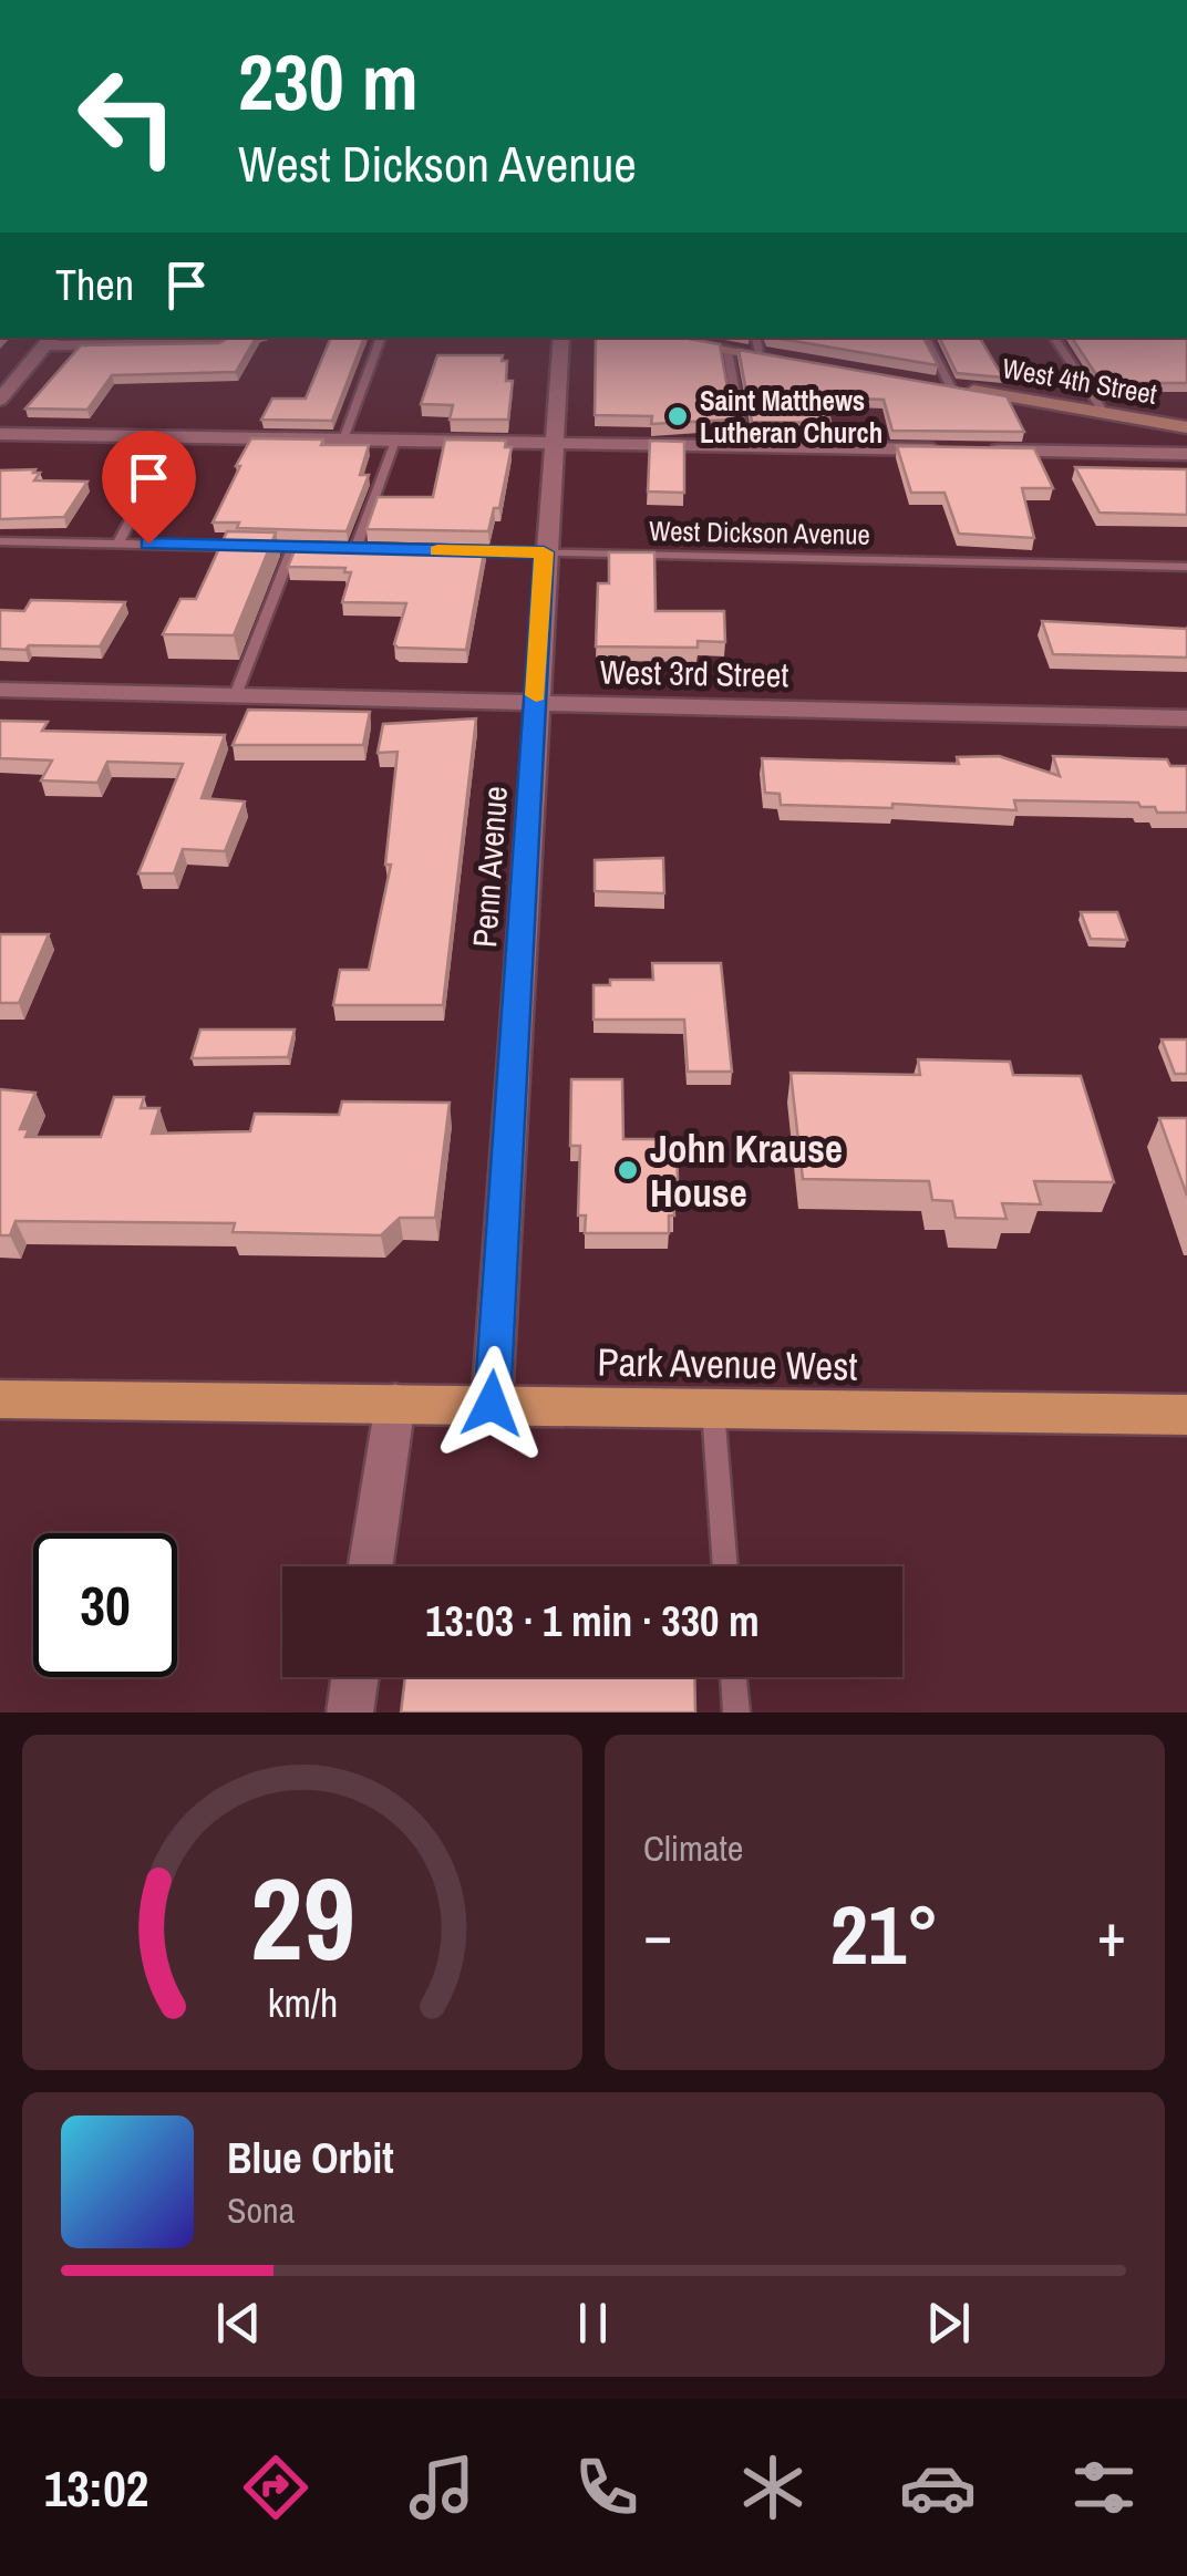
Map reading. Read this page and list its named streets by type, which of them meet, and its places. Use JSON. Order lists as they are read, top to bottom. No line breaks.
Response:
{"streets":{"main road":["West 4th Street","Park Avenue West"],"street":["West 3rd Street","Penn Avenue"],"lane":["West Dickson Avenue"]},"crossings":[["West Dickson Avenue","Penn Avenue"],["West 3rd Street","Penn Avenue"],["Penn Avenue","Park Avenue West"]],"places":["Saint Matthews Lutheran Church","John Krause House"],"page":{"turn":["230 m","West Dickson Avenue"],"then":"Then","limit":"30","trip":"13:03 · 1 min · 330 m","tile":"Climate","heat":["−","21°","+"],"song":["Blue Orbit","Sona"],"tabs":"13:02","gauge":["29","km/h"]}}
